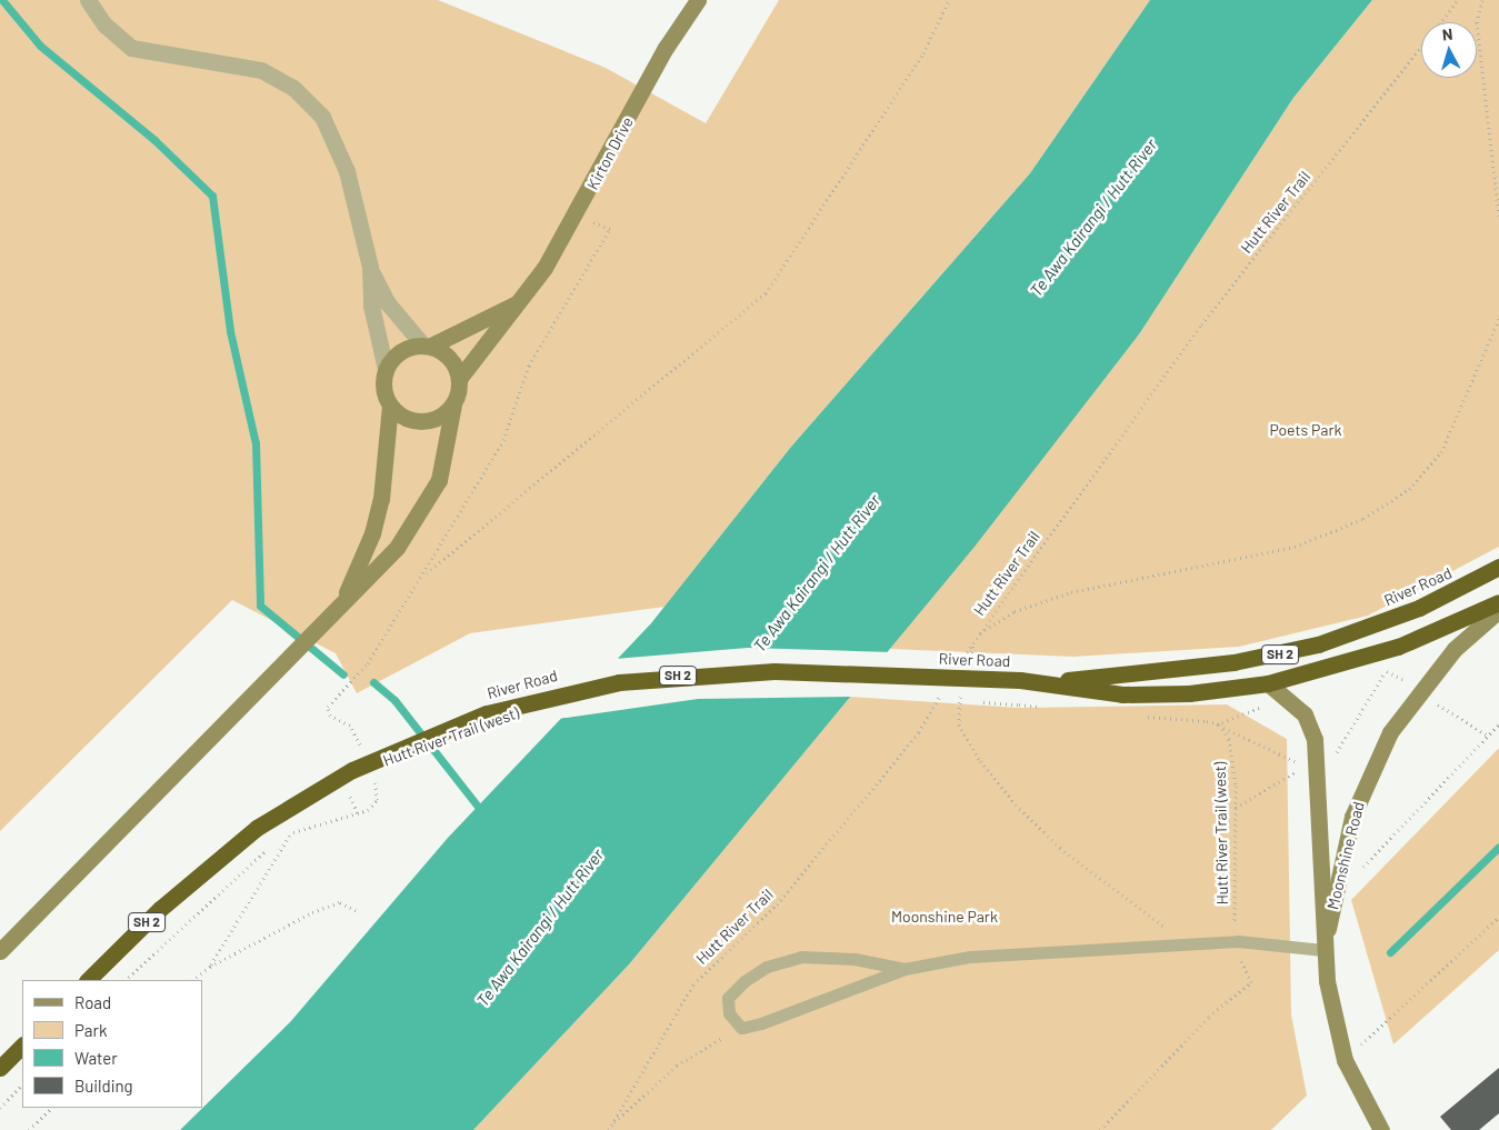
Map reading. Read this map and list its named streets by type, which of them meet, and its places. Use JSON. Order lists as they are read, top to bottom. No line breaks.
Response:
{"streets":{"highway":["River Road","SH 2"],"street":["Kirton Drive","Moonshine Road"],"path":["Hutt River Trail","Hutt River Trail (west)"]},"crossings":[["River Road","Moonshine Road"]],"water":["Te Awa Kairangi / Hutt River"],"parks":["Poets Park","Moonshine Park"],"legend":["Road","Park","Water","Building"],"north":"top"}
